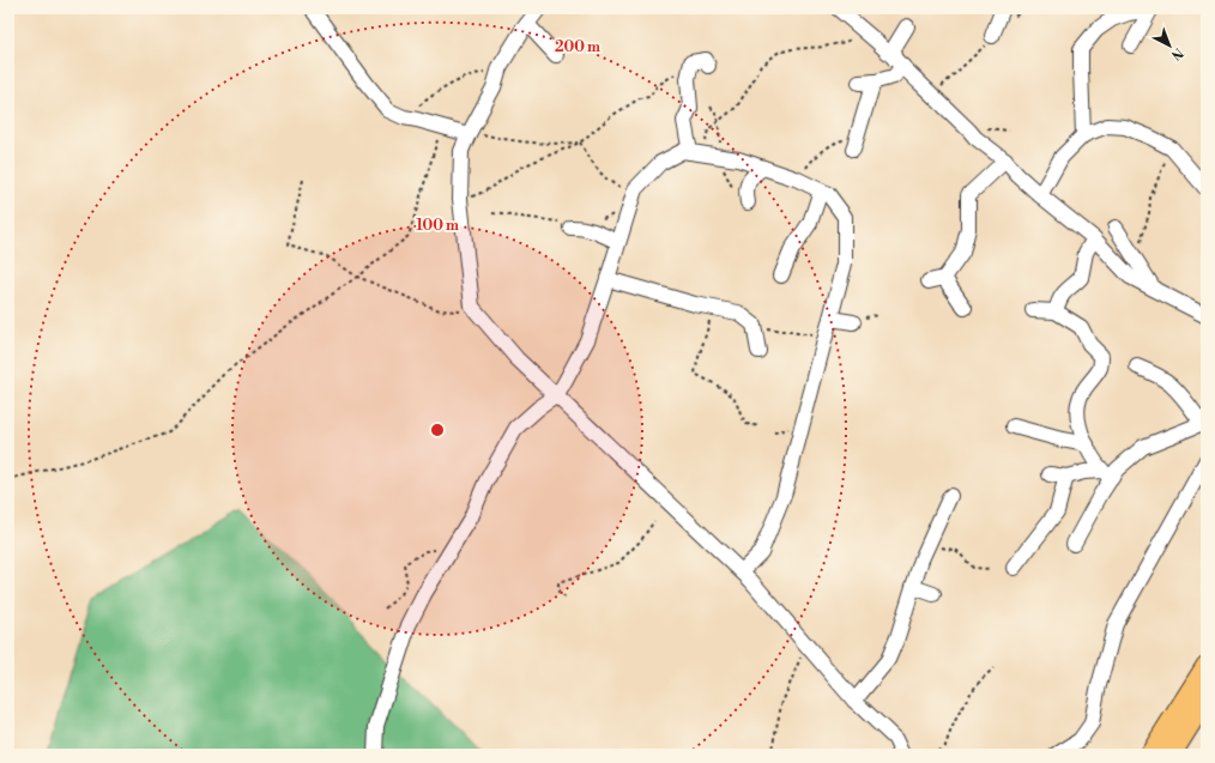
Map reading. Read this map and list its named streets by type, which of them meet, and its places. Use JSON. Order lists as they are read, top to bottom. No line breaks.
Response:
{"north":"bottom right","rings":["200 m","100 m"]}
